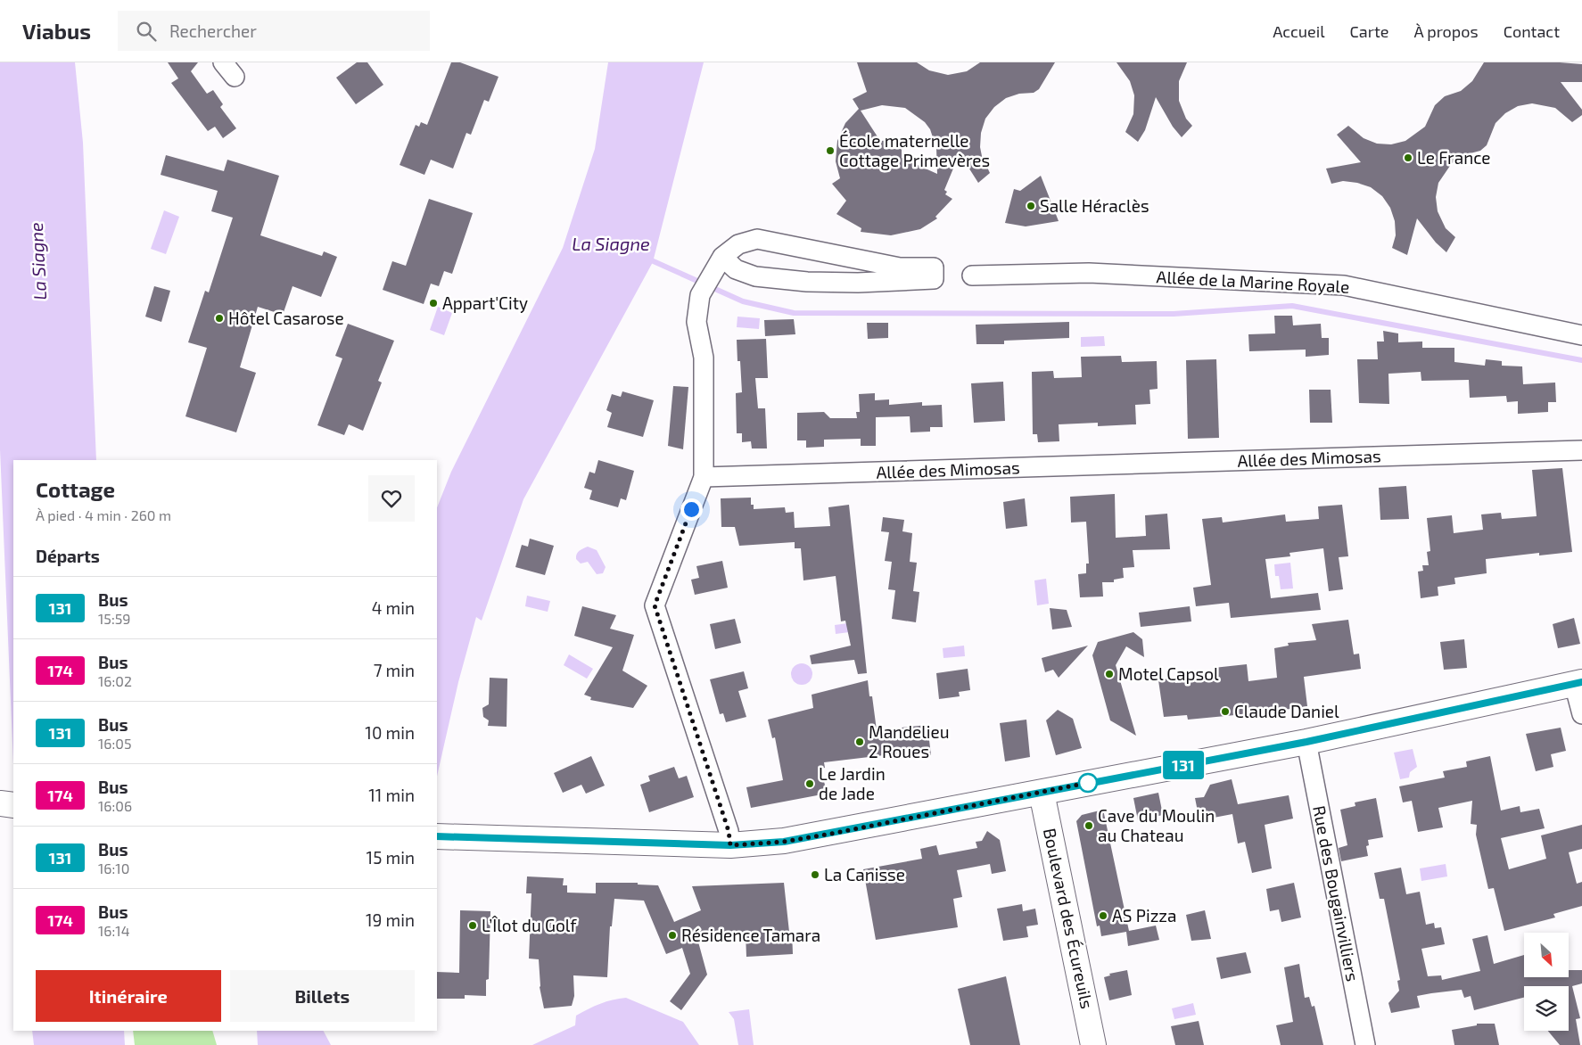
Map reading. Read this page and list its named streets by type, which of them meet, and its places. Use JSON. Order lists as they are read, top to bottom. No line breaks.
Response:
{"streets":{"main road":["Boulevard des Écureuils"],"street":["Allée de la Marine Royale","Allée des Mimosas","Rue des Bougainvilliers"]},"water":["La Siagne"],"places":["École maternelle Cottage Primevères","Le France","Salle Héraclès","Appart'City","Hôtel Casarose","Motel Capsol","Claude Daniel","Mandelieu 2 Roues","Le Jardin de Jade","Cave du Moulin au Chateau","La Canisse","AS Pizza","L’Îlot du Golf","Résidence Tamara"],"lines":["bus line 131"],"north":"bottom right","page":{"header":"Viabus","search":"Rechercher","nav":["Accueil","Carte","À propos","Contact"],"on_map":"131","heading":[["Cottage","À pied · 4 min · 260 m"],"Départs"],"list":[{"mark":"131","name":"Bus","note":"15:59","value":"4 min"},{"mark":"174","name":"Bus","note":"16:02","value":"7 min"},{"mark":"131","name":"Bus","note":"16:05","value":"10 min"},{"mark":"174","name":"Bus","note":"16:06","value":"11 min"},{"mark":"131","name":"Bus","note":"16:10","value":"15 min"},{"mark":"174","name":"Bus","note":"16:14","value":"19 min"}],"buttons":["Itinéraire","Billets"]}}
